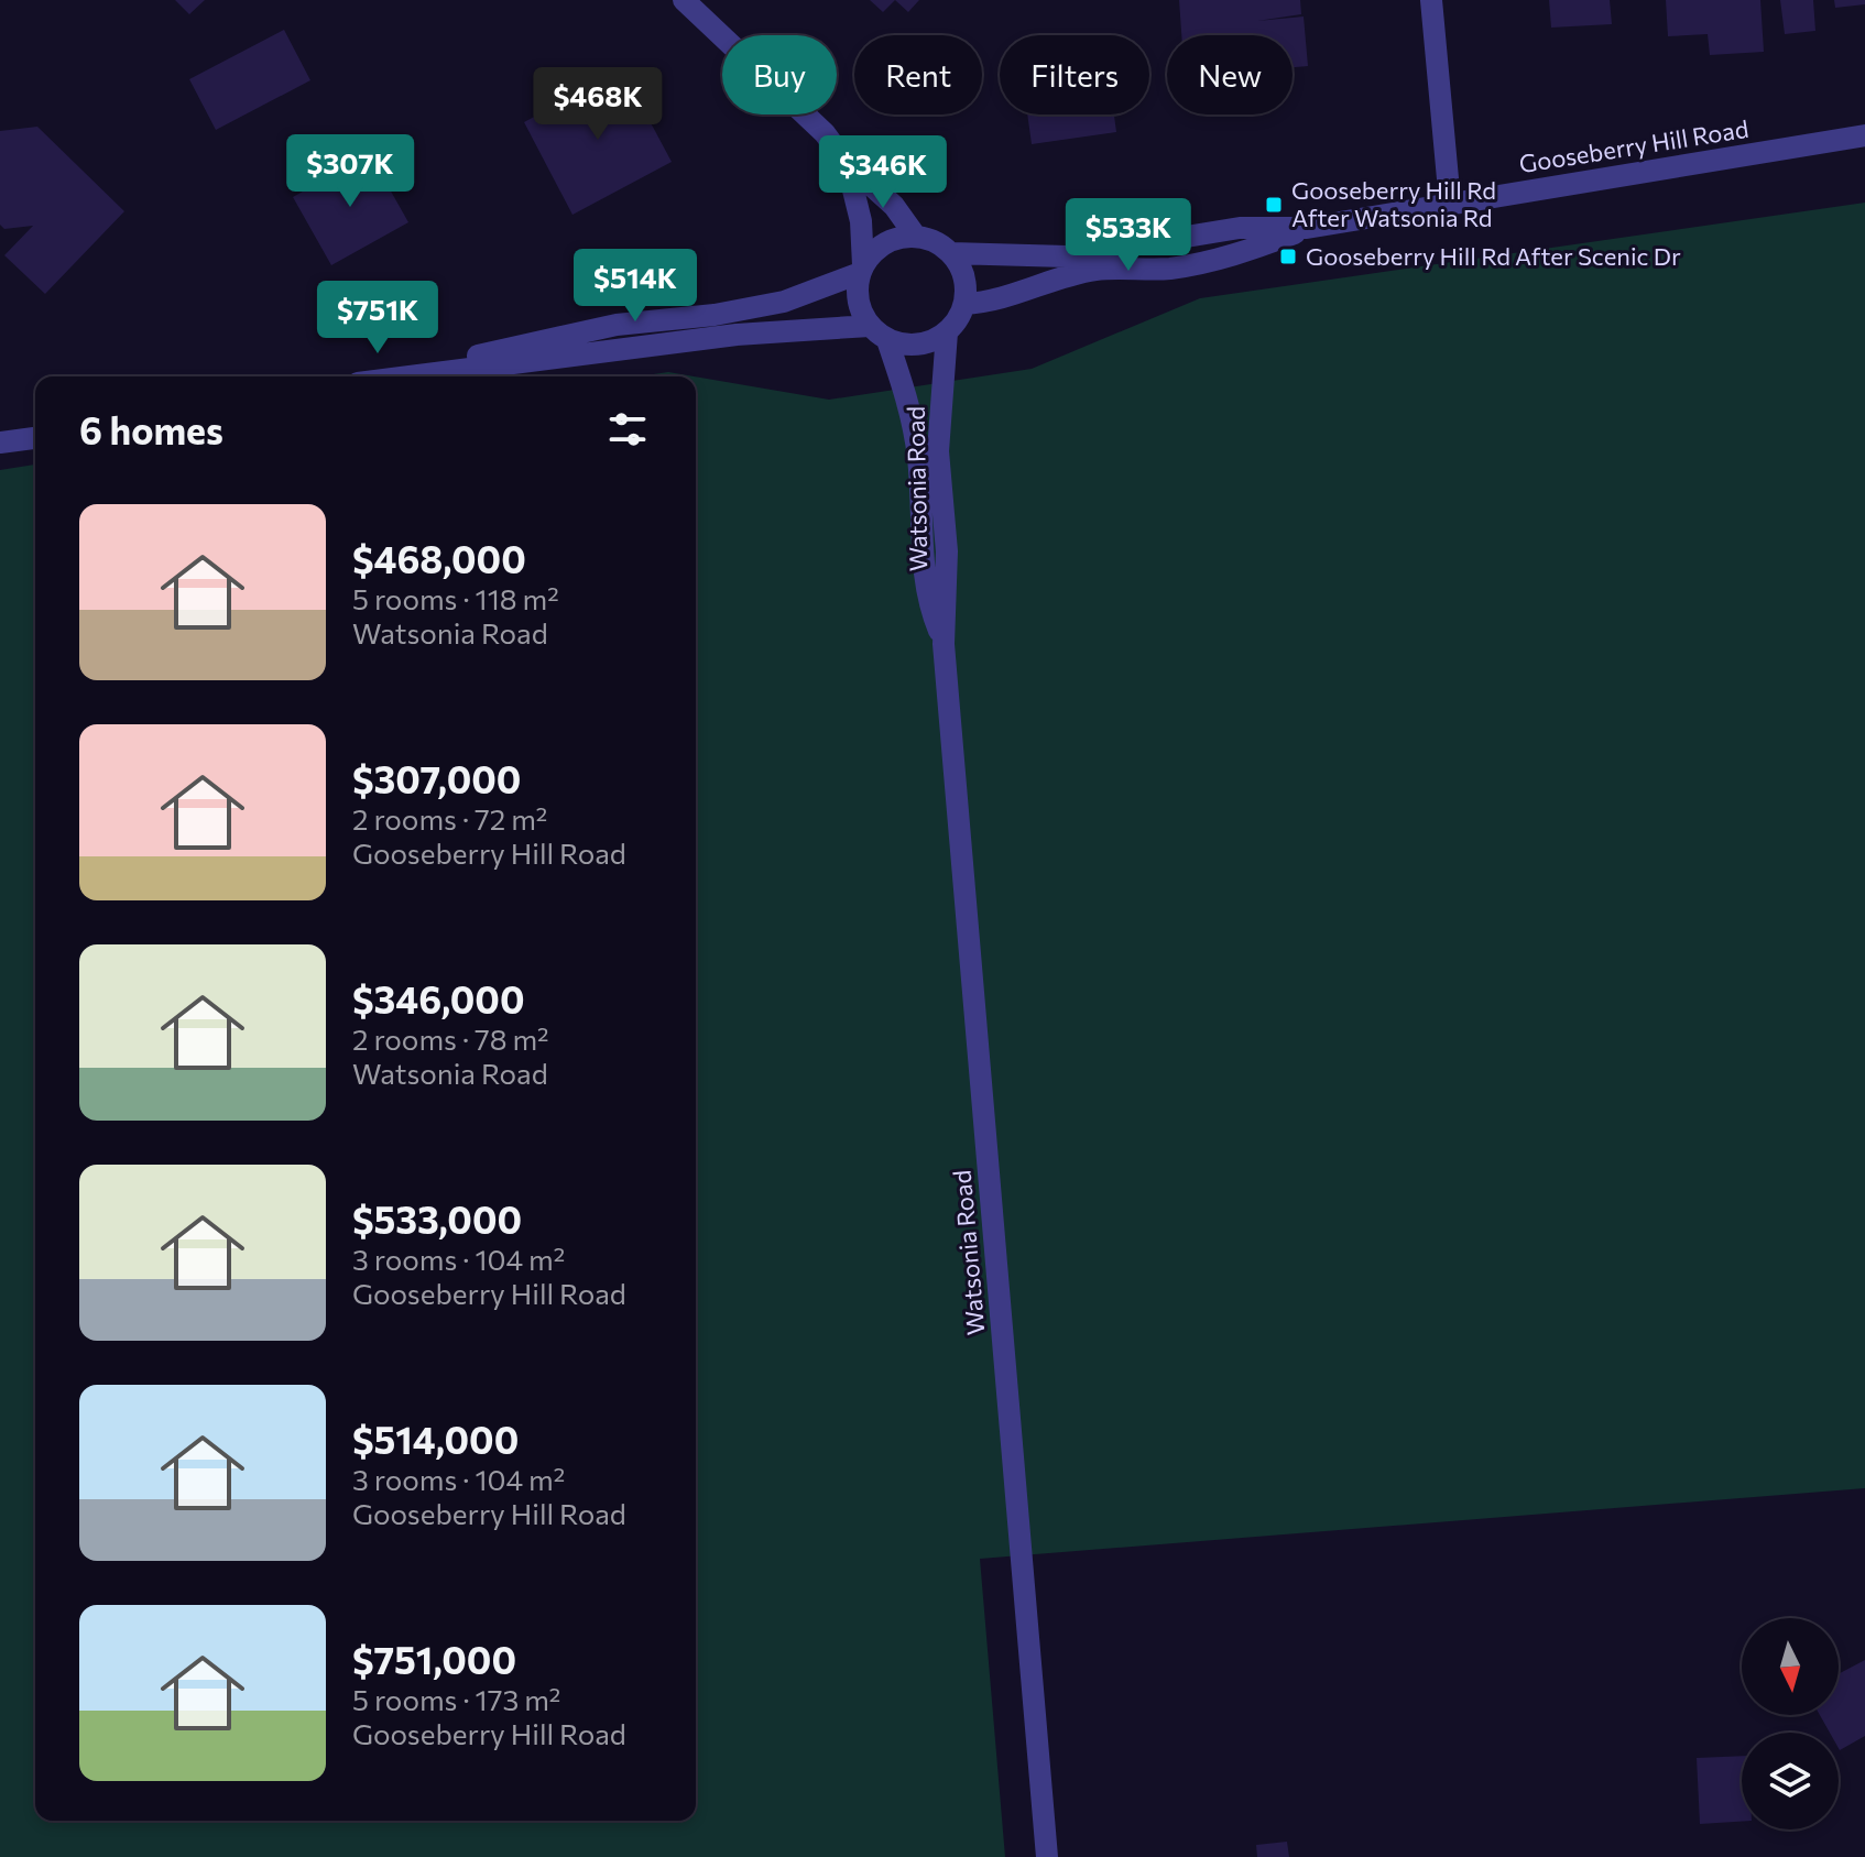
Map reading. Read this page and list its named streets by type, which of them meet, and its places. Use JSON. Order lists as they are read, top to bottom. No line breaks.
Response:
{"streets":{"street":["Gooseberry Hill Road","Watsonia Road"]},"crossings":[["Gooseberry Hill Road","Watsonia Road"]],"places":{"transit":["Gooseberry Hill Rd After Watsonia Rd","Gooseberry Hill Rd After Scenic Dr"]},"north":"bottom","page":{"chip":["Buy","Rent","Filters","New"],"price":["$468K","$307K","$346K","$533K","$514K","$751K"],"heading":"6 homes","list":[{"name":"$468,000","note":"5 rooms · 118 m² · Watsonia Road"},{"name":"$307,000","note":"2 rooms · 72 m² · Gooseberry Hill Road"},{"name":"$346,000","note":"2 rooms · 78 m² · Watsonia Road"},{"name":"$533,000","note":"3 rooms · 104 m² · Gooseberry Hill Road"},{"name":"$514,000","note":"3 rooms · 104 m² · Gooseberry Hill Road"},{"name":"$751,000","note":"5 rooms · 173 m² · Gooseberry Hill Road"}]}}
